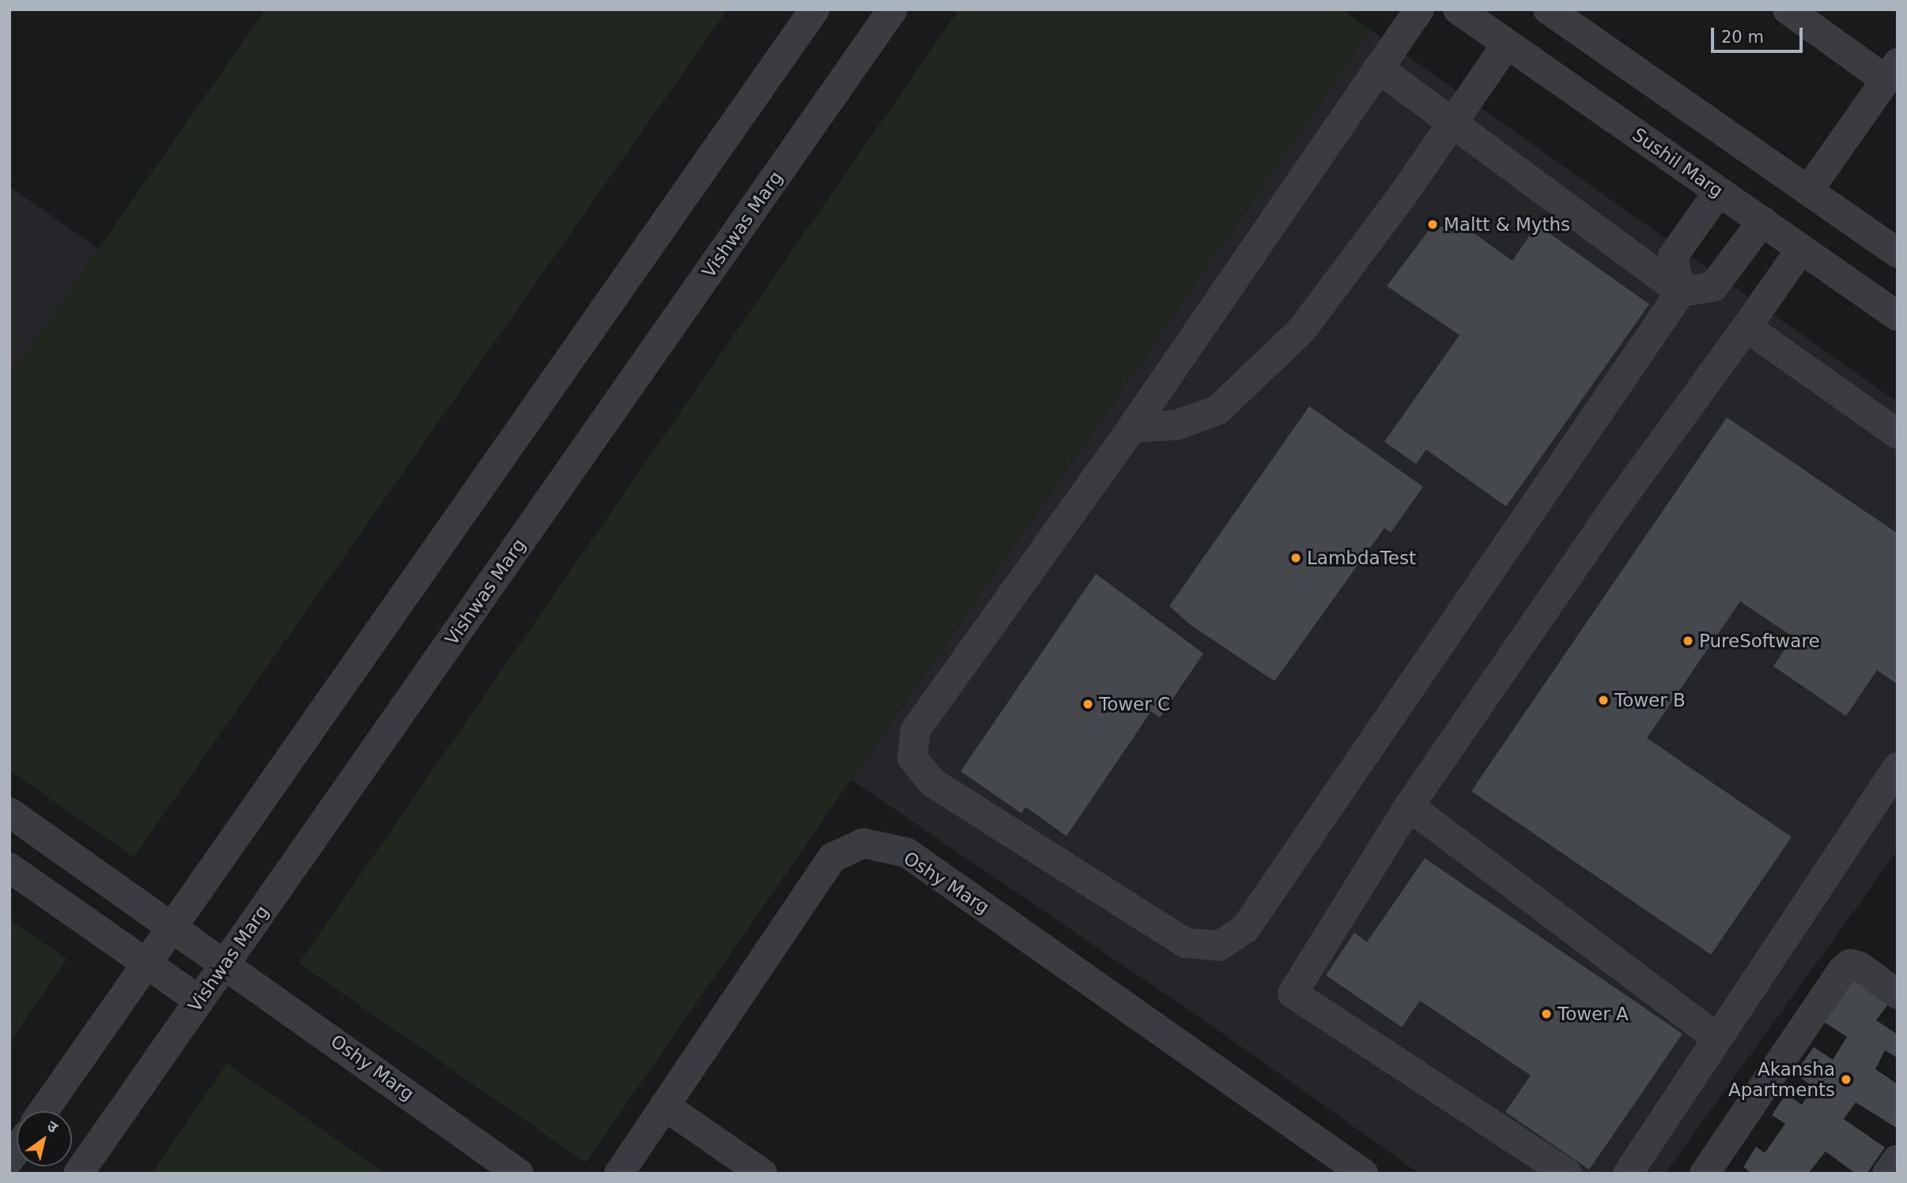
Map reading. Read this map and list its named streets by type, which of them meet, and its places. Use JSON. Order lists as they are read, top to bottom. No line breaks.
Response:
{"streets":{"street":["Sushil Marg","Vishwas Marg","Oshy Marg"]},"crossings":[["Vishwas Marg","Oshy Marg"]],"places":["Maltt & Myths","LambdaTest","PureSoftware","Tower B","Tower C","Tower A","Akansha Apartments"],"scale_bar":"20 m","north":"top right"}
